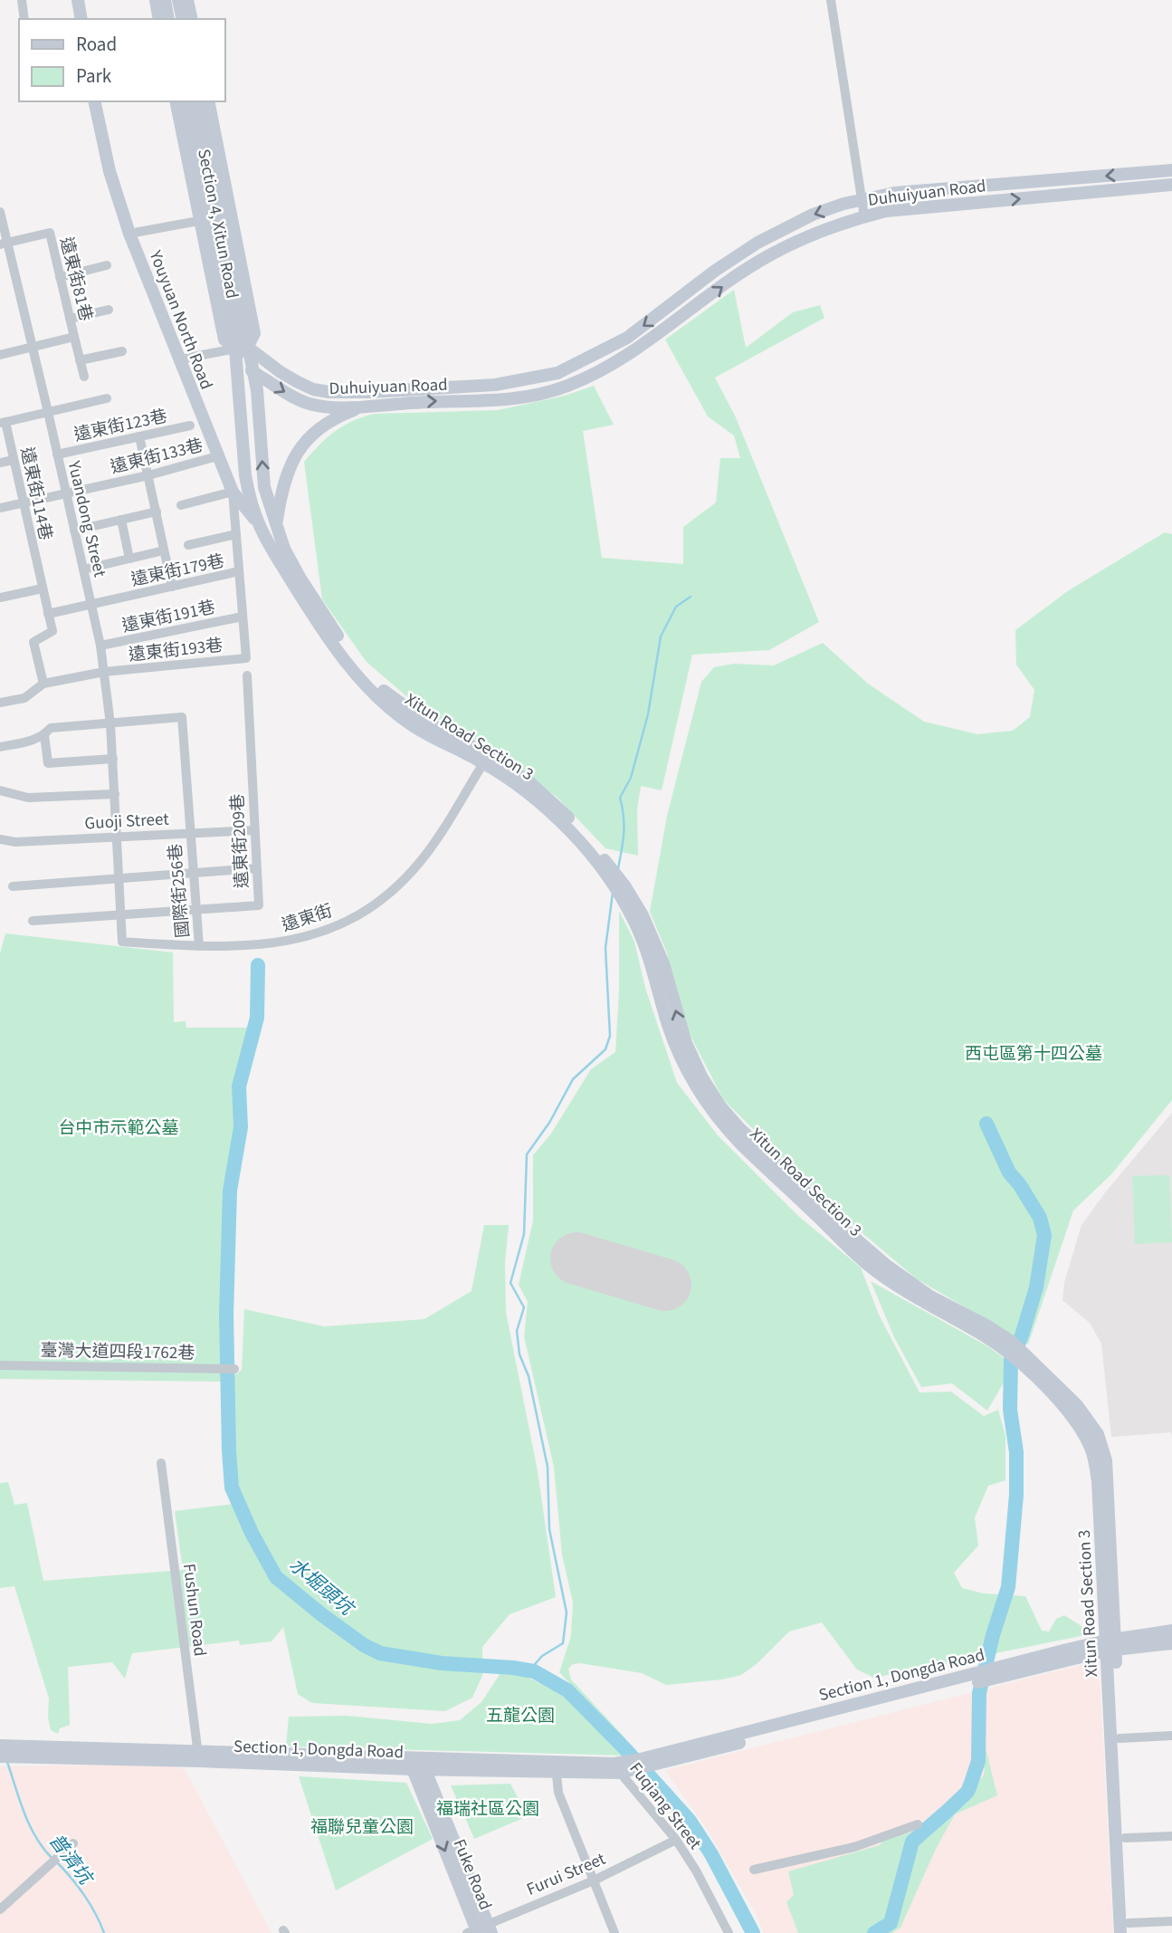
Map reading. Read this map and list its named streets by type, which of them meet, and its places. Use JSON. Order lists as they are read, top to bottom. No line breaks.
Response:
{"streets":{"street":["Duhuiyuan Road","Section 4, Xitun Road","遠東街81巷","Youyuan North Road","遠東街123巷","遠東街133巷","遠東街114巷","Yuandong Street","遠東街179巷","遠東街191巷","遠東街193巷","Xitun Road Section 3","Guoji Street","遠東街209巷","國際街256巷","遠東街","臺灣大道四段1762巷","Fushun Road","Section 1, Dongda Road","Fuqiang Street","Furui Street","Fuke Road"]},"crossings":[["Duhuiyuan Road","Section 4, Xitun Road"],["Section 4, Xitun Road","Youyuan North Road"],["Section 4, Xitun Road","Xitun Road Section 3"],["遠東街81巷","Yuandong Street"],["Youyuan North Road","遠東街133巷"],["Youyuan North Road","Xitun Road Section 3"],["遠東街123巷","Yuandong Street"],["遠東街133巷","遠東街114巷"],["遠東街133巷","Yuandong Street"],["遠東街114巷","Yuandong Street"],["遠東街114巷","遠東街179巷"],["Yuandong Street","遠東街179巷"],["Yuandong Street","遠東街191巷"],["Yuandong Street","遠東街193巷"],["Yuandong Street","Guoji Street"],["Yuandong Street","國際街256巷"],["Yuandong Street","遠東街"],["遠東街191巷","遠東街193巷"],["Xitun Road Section 3","遠東街"],["Xitun Road Section 3","Section 1, Dongda Road"],["Guoji Street","遠東街209巷"],["Guoji Street","國際街256巷"],["Guoji Street","遠東街"],["遠東街209巷","國際街256巷"],["遠東街209巷","遠東街"],["國際街256巷","遠東街"],["Fushun Road","Section 1, Dongda Road"],["Section 1, Dongda Road","Fuqiang Street"],["Section 1, Dongda Road","Fuke Road"],["Fuqiang Street","Furui Street"],["Furui Street","Fuke Road"]],"water":["水堀頭坑","普濟坑"],"parks":["西屯區第十四公墓","台中市示範公墓","五龍公園","福瑞社區公園","福聯兒童公園"],"legend":["Road","Park"]}
